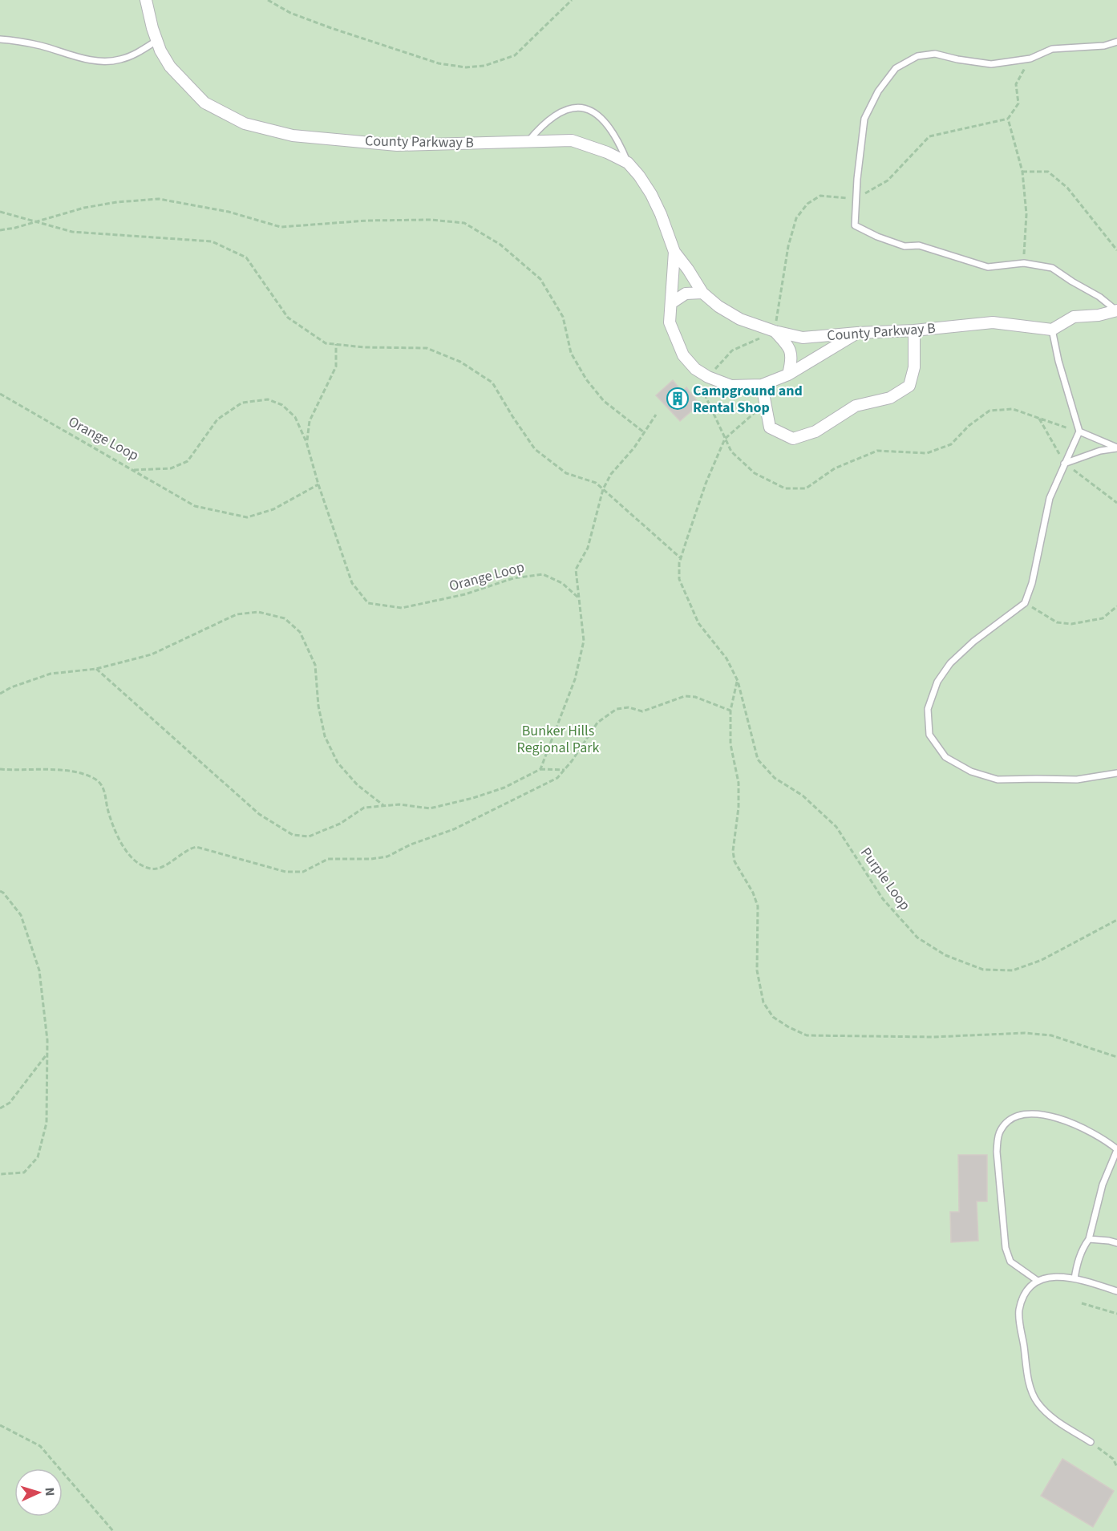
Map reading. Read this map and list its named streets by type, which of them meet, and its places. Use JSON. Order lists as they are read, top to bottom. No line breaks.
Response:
{"streets":{"street":["County Parkway B"],"path":["Orange Loop","Purple Loop"]},"parks":["Bunker Hills Regional Park"],"places":{"building":["Campground and Rental Shop"]},"north":"right"}
